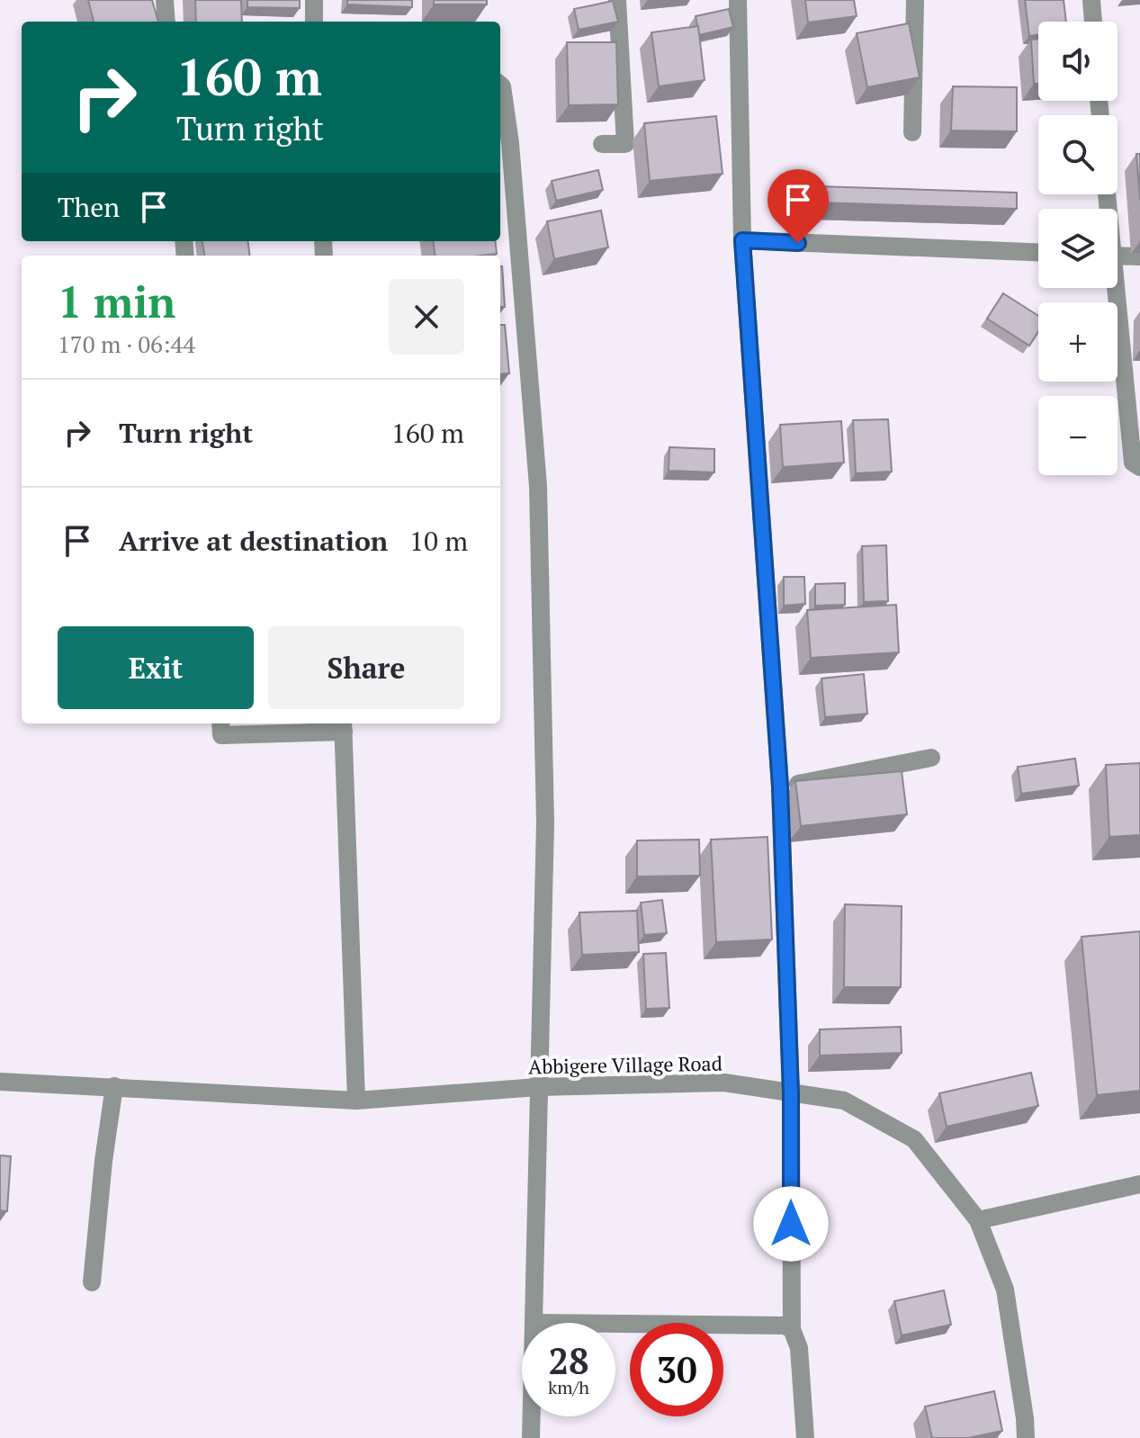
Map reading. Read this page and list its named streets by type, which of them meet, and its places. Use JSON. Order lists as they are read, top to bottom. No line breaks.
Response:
{"streets":{"street":["Abbigere Village Road"]},"page":{"map_buttons":["+","−"],"turn":["160 m","Turn right"],"then":"Then","heading":["1 min","170 m · 06:44"],"list":[{"name":"Turn right","value":"160 m"},{"name":"Arrive at destination","value":"10 m"}],"buttons":["Exit","Share"],"speed":"28 km/h","limit":"30"}}
